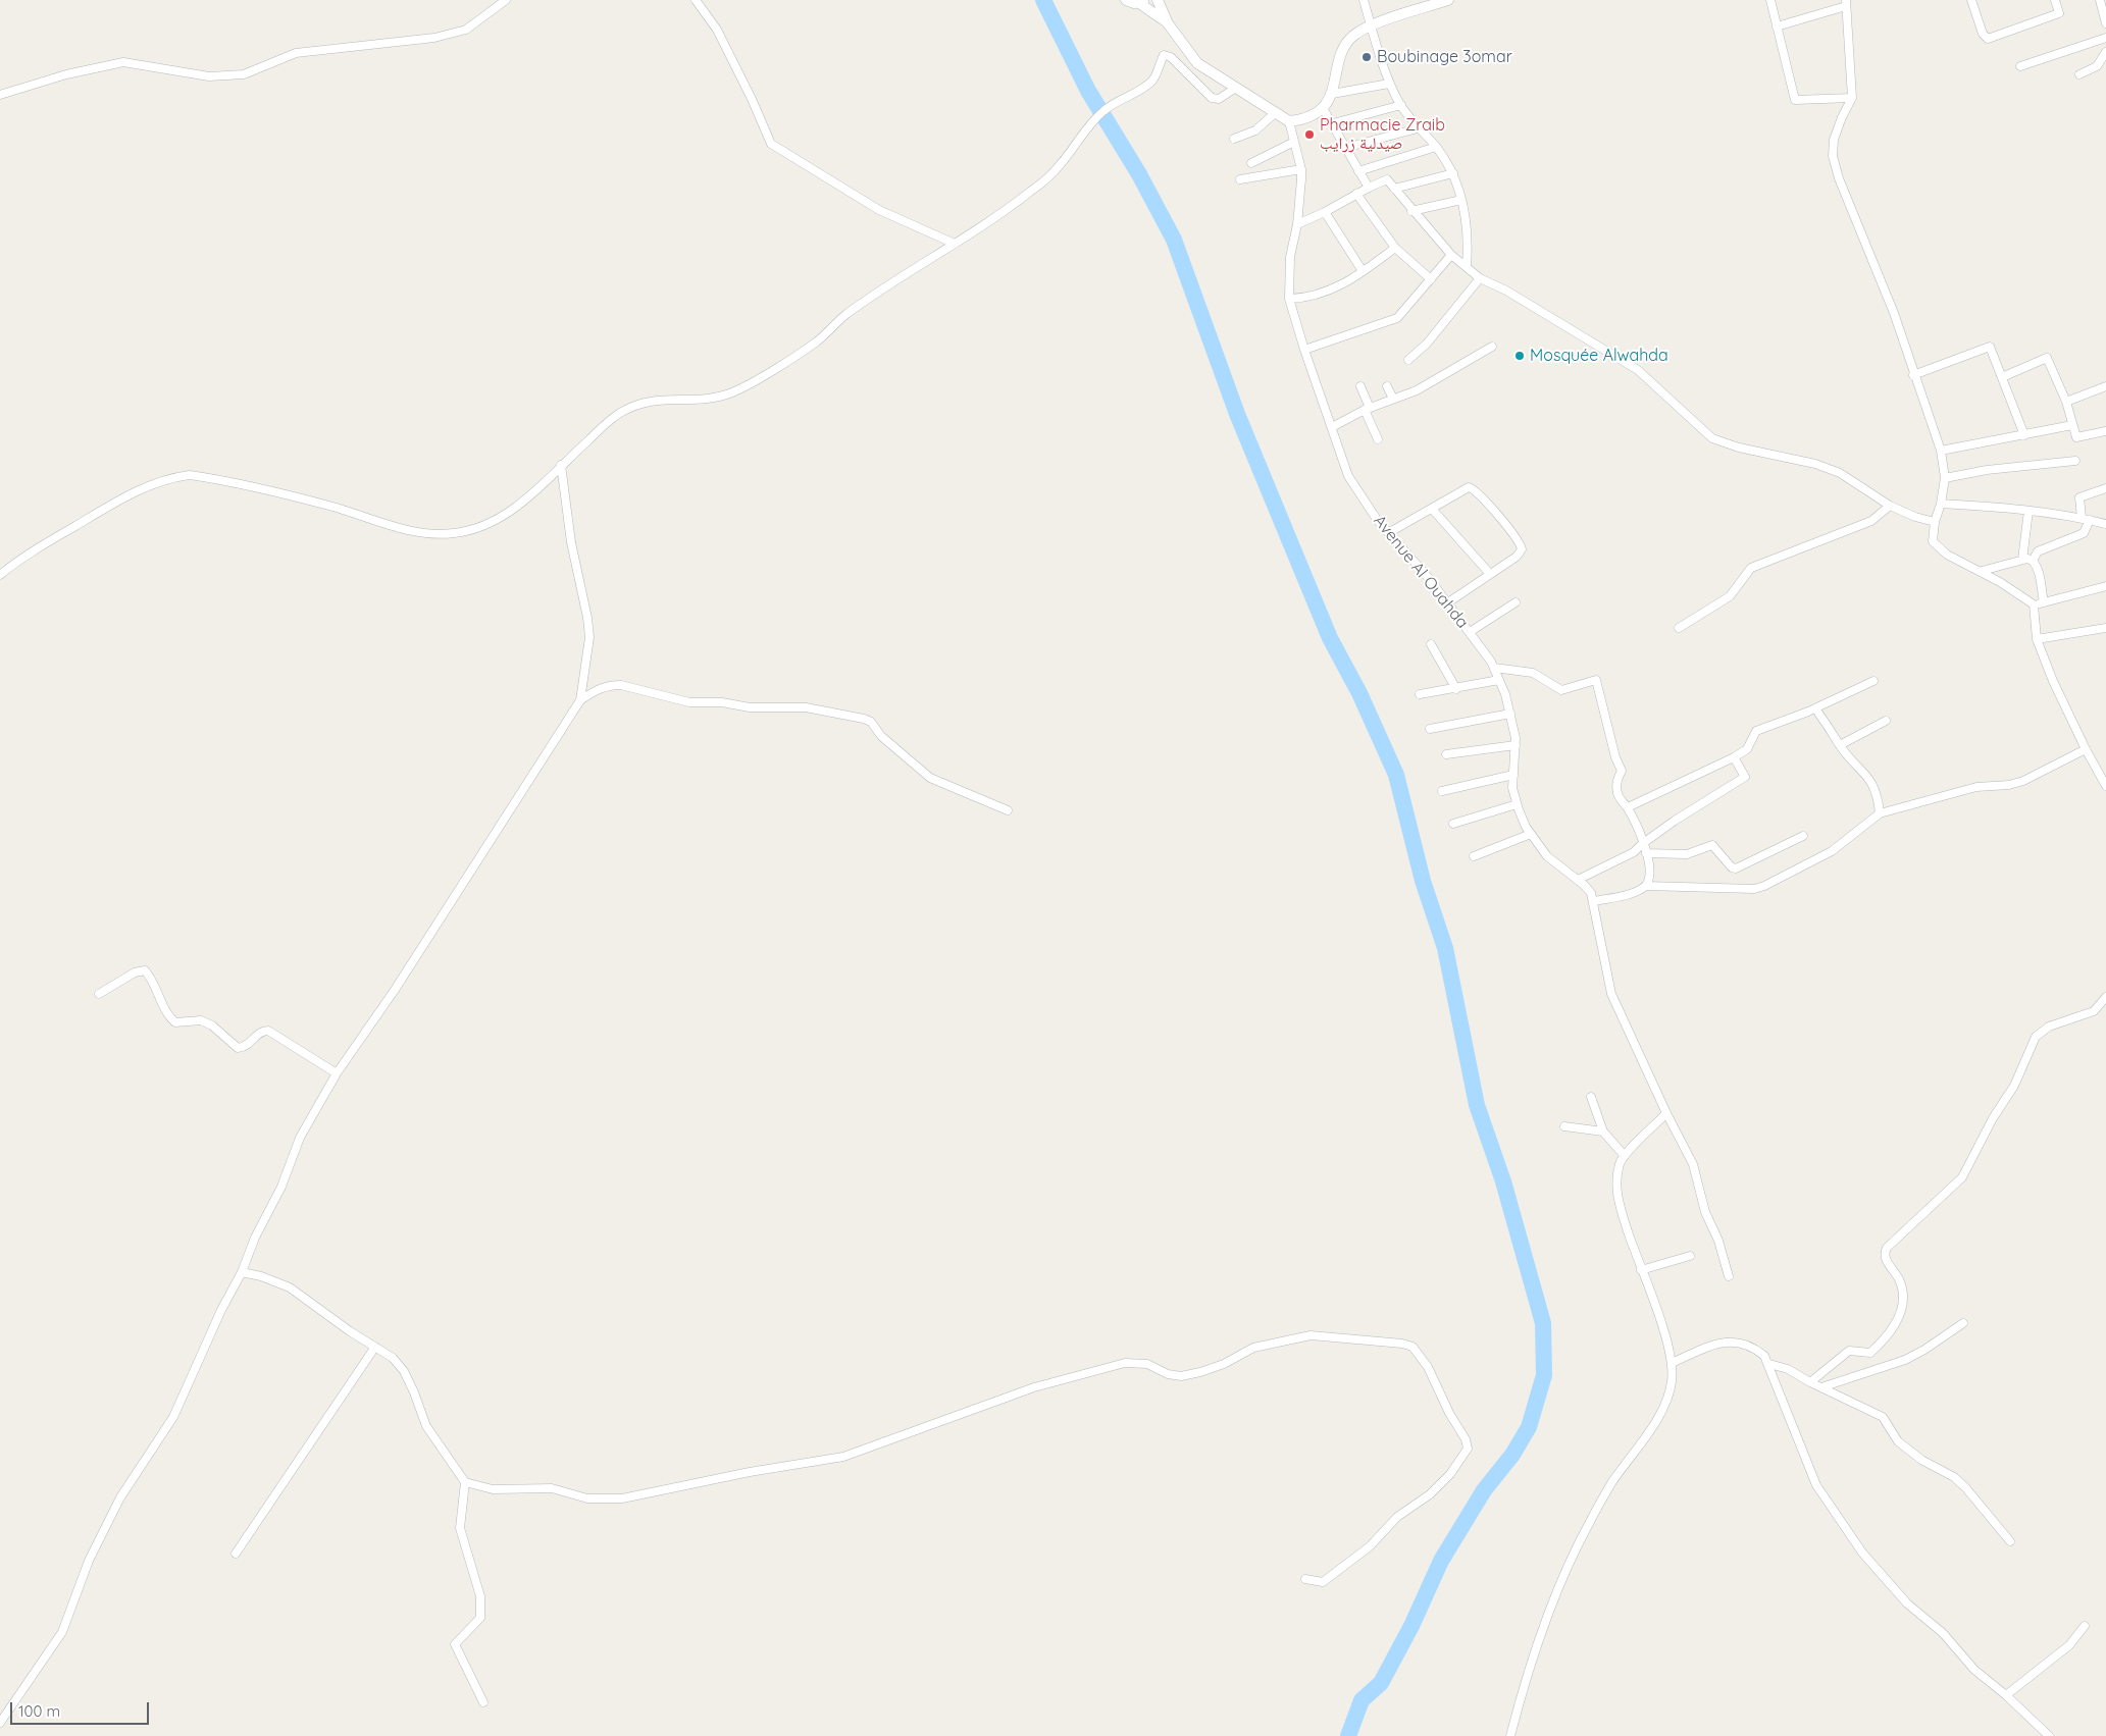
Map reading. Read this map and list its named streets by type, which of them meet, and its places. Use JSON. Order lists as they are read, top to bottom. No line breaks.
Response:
{"streets":{"street":["Avenue Al Ouahda"]},"places":["Boubinage 3omar","Pharmacie Zraib صيدلية زرايب","Mosquée Alwahda"],"scale_bar":"100 m"}
